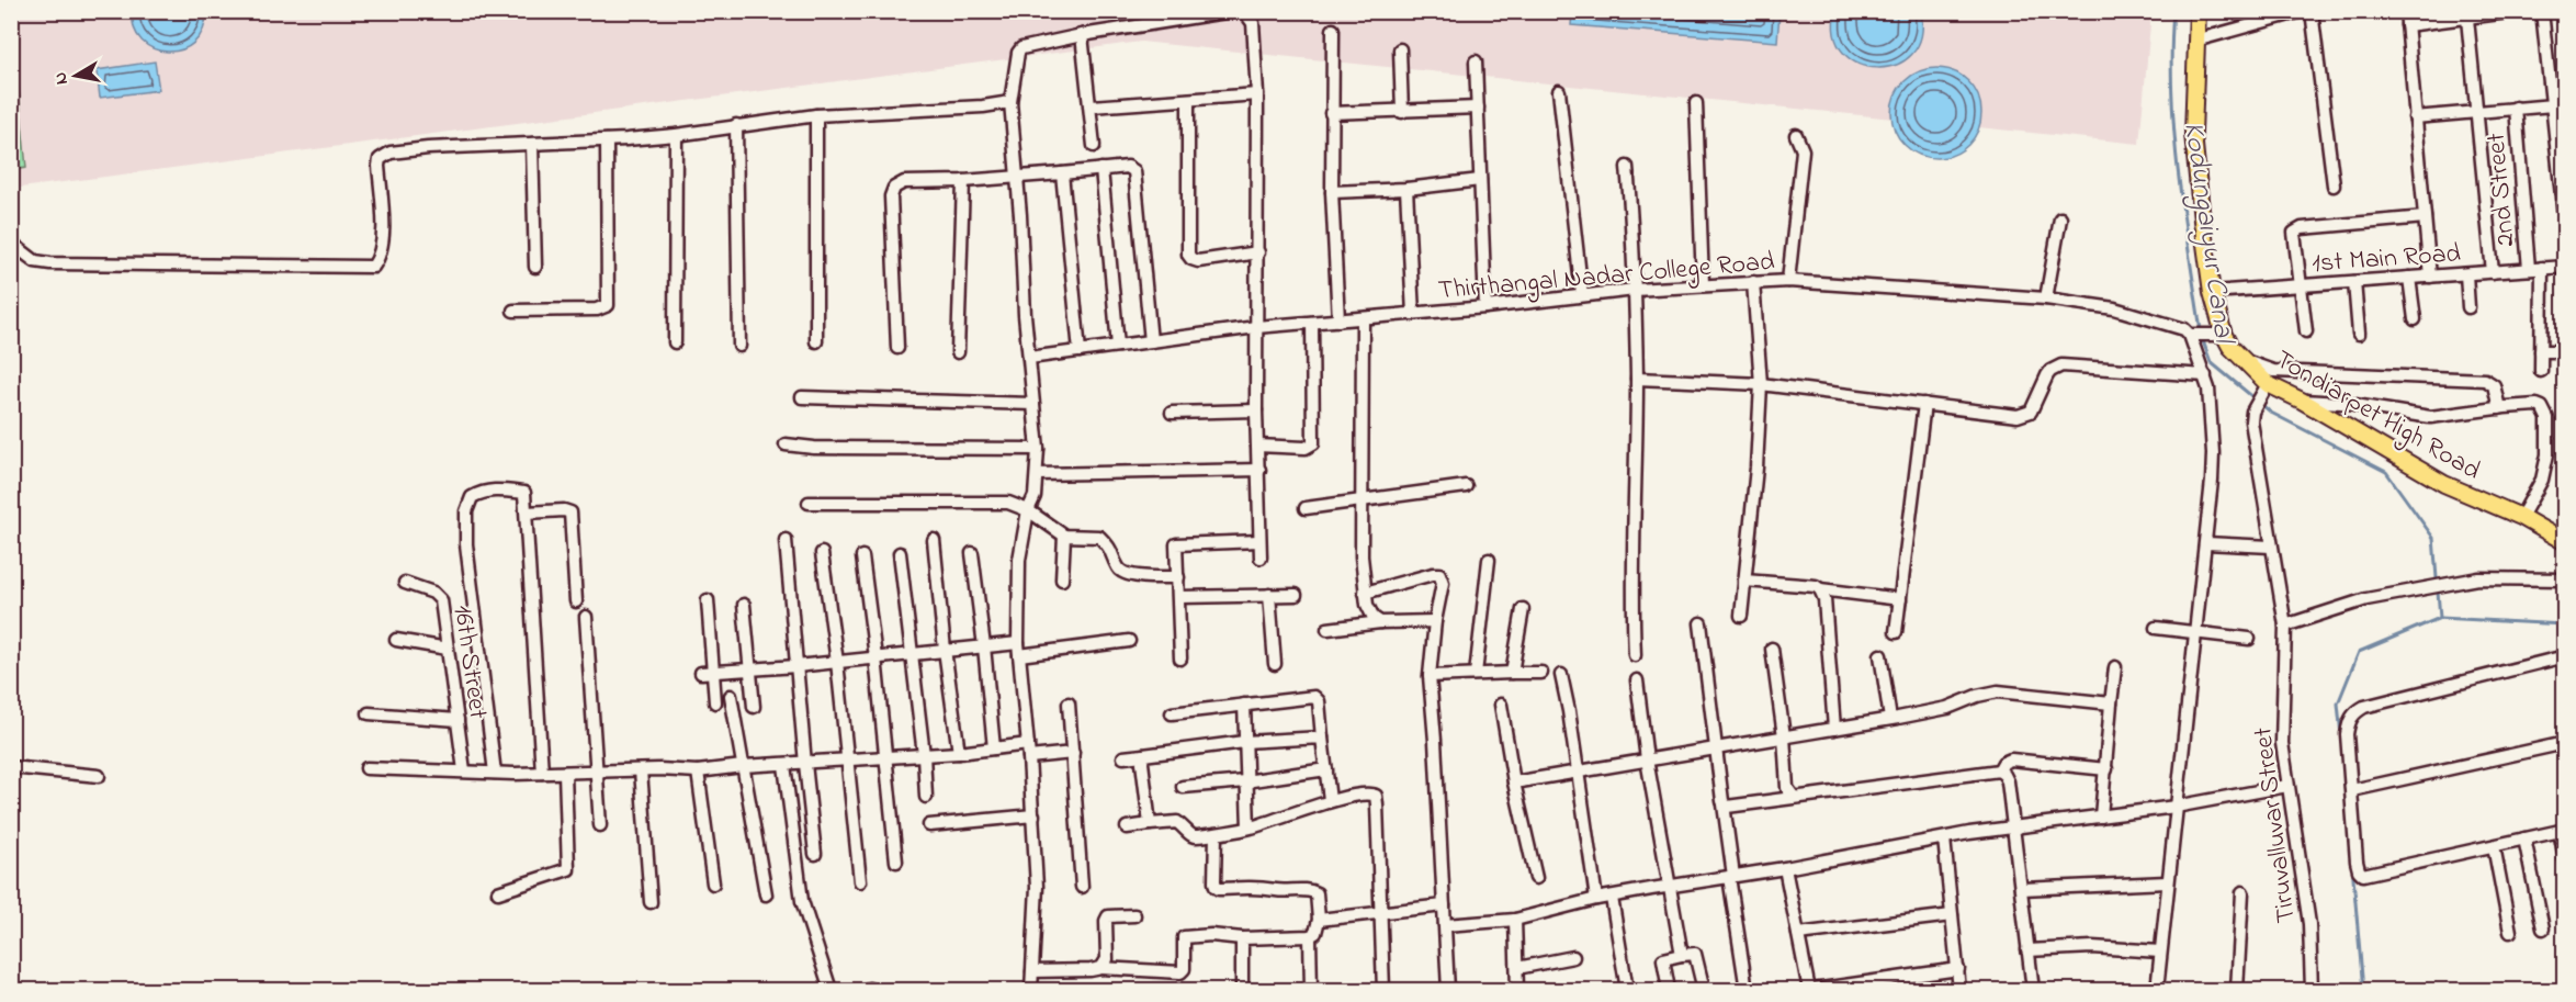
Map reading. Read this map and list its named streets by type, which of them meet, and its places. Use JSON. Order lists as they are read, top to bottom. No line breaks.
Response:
{"streets":{"main road":["Tondiarpet High Road"],"street":["2nd Street","1st Main Road","Thirthangal Nadar College Road","16th Street","Tiruvalluvar Street"]},"crossings":[["2nd Street","1st Main Road"],["1st Main Road","Tondiarpet High Road"],["Thirthangal Nadar College Road","Tondiarpet High Road"],["Tondiarpet High Road","Tiruvalluvar Street"]],"water":["Kodungaiyur Canal"],"north":"left"}
